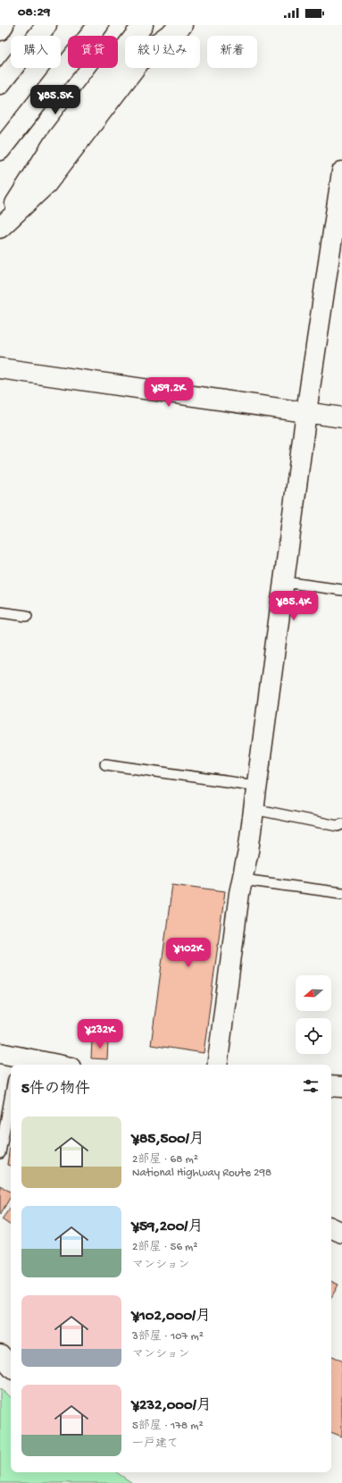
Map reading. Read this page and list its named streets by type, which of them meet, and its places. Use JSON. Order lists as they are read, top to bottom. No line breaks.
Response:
{"north":"left","page":{"status":"08:29","chip":["購入","賃貸","絞り込み","新着"],"price":["¥85.5K","¥59.2K","¥85.4K","¥102K","¥232K"],"heading":"5件の物件","list":[{"name":"¥85,500/月","note":"2部屋 · 68 m² · National Highway Route 298"},{"name":"¥59,200/月","note":"2部屋 · 56 m² · マンション"},{"name":"¥102,000/月","note":"3部屋 · 107 m² · マンション"},{"name":"¥232,000/月","note":"5部屋 · 178 m² · 一戸建て"}]}}
